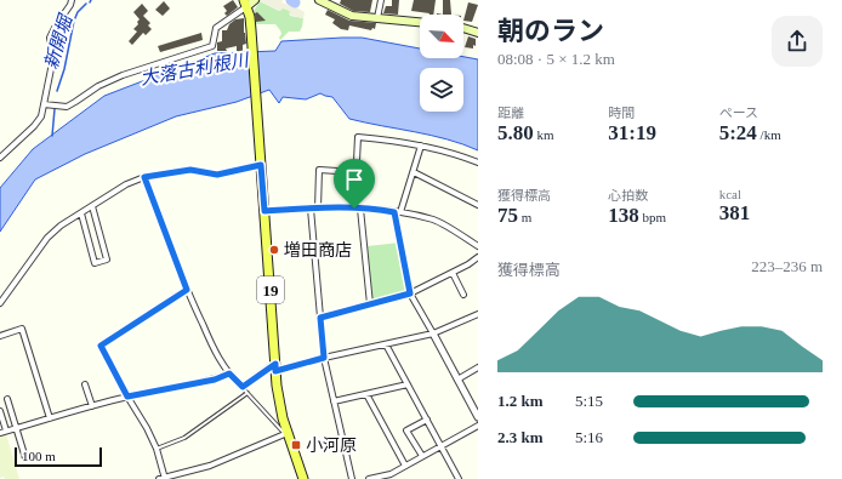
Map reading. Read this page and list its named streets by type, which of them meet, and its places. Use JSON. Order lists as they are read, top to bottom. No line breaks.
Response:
{"streets":{"main road":["19"]},"water":["新開堀","大落古利根川"],"places":{"other":["増田商店"],"transit":["小河原"]},"scale_bar":"100 m","north":"bottom right","page":{"heading":["朝のラン","08:08 · 5 × 1.2 km"],"stats":[["距離","5.80 km"],["時間","31:19"],["ペース","5:24 /km"],["獲得標高","75 m"],["心拍数","138 bpm"],["kcal","381"]],"chart":["獲得標高","223–236 m"],"list":[{"name":"1.2 km","note":"5:15"},{"name":"2.3 km","note":"5:16"}],"scale":"100 m"}}
